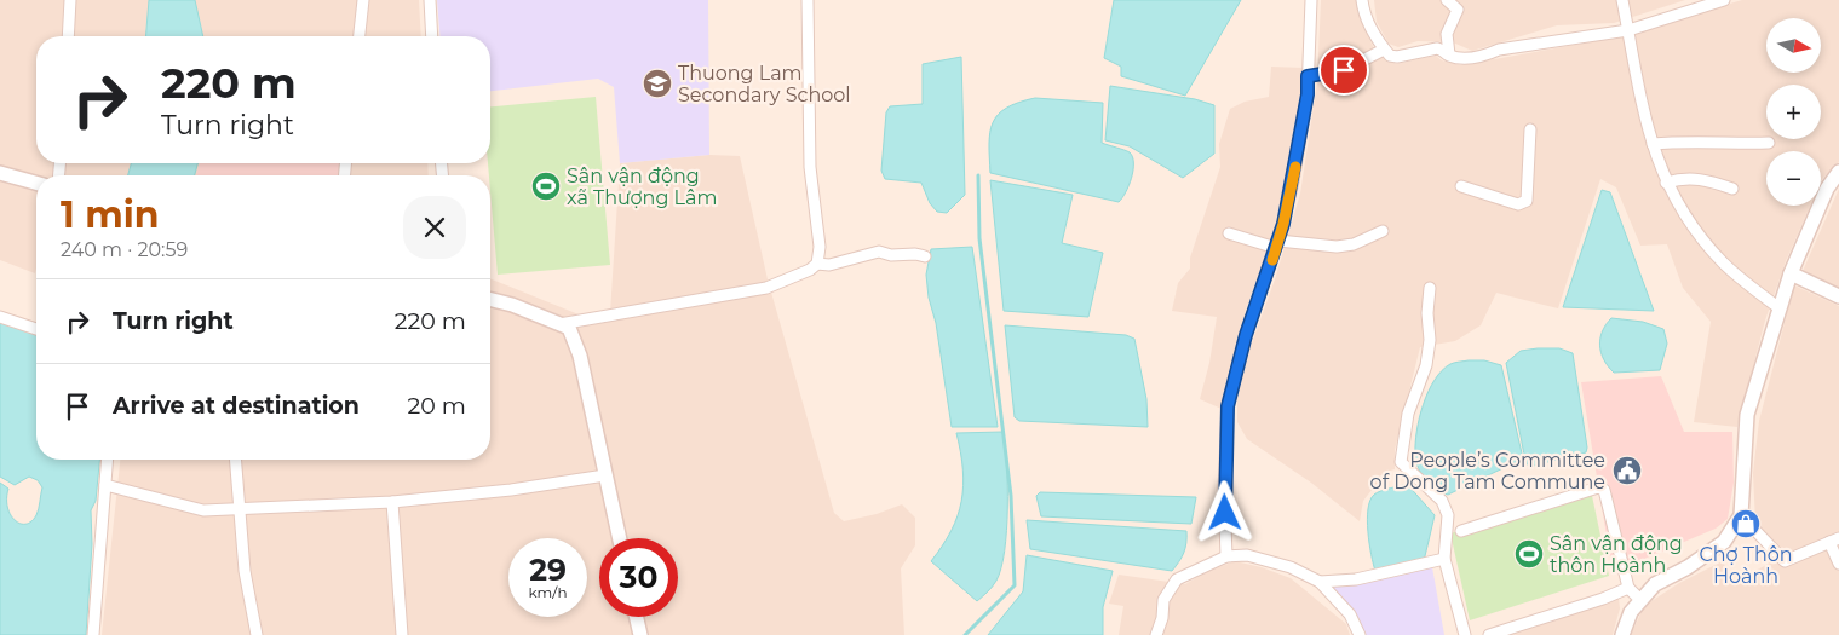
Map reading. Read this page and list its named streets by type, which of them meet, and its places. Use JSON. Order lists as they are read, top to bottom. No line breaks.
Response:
{"places":{"school or university":["Thuong Lam Secondary School"],"sports":["Sân vận động xã Thượng Lâm","Sân vận động thôn Hoành"],"public building":["People’s Committee of Dong Tam Commune"],"shop":["Chợ Thôn Hoành"]},"north":"right","page":{"map_buttons":["+","−"],"turn":["220 m","Turn right"],"heading":["1 min","240 m · 20:59"],"list":[{"name":"Turn right","value":"220 m"},{"name":"Arrive at destination","value":"20 m"}],"speed":"29 km/h","limit":"30"}}
